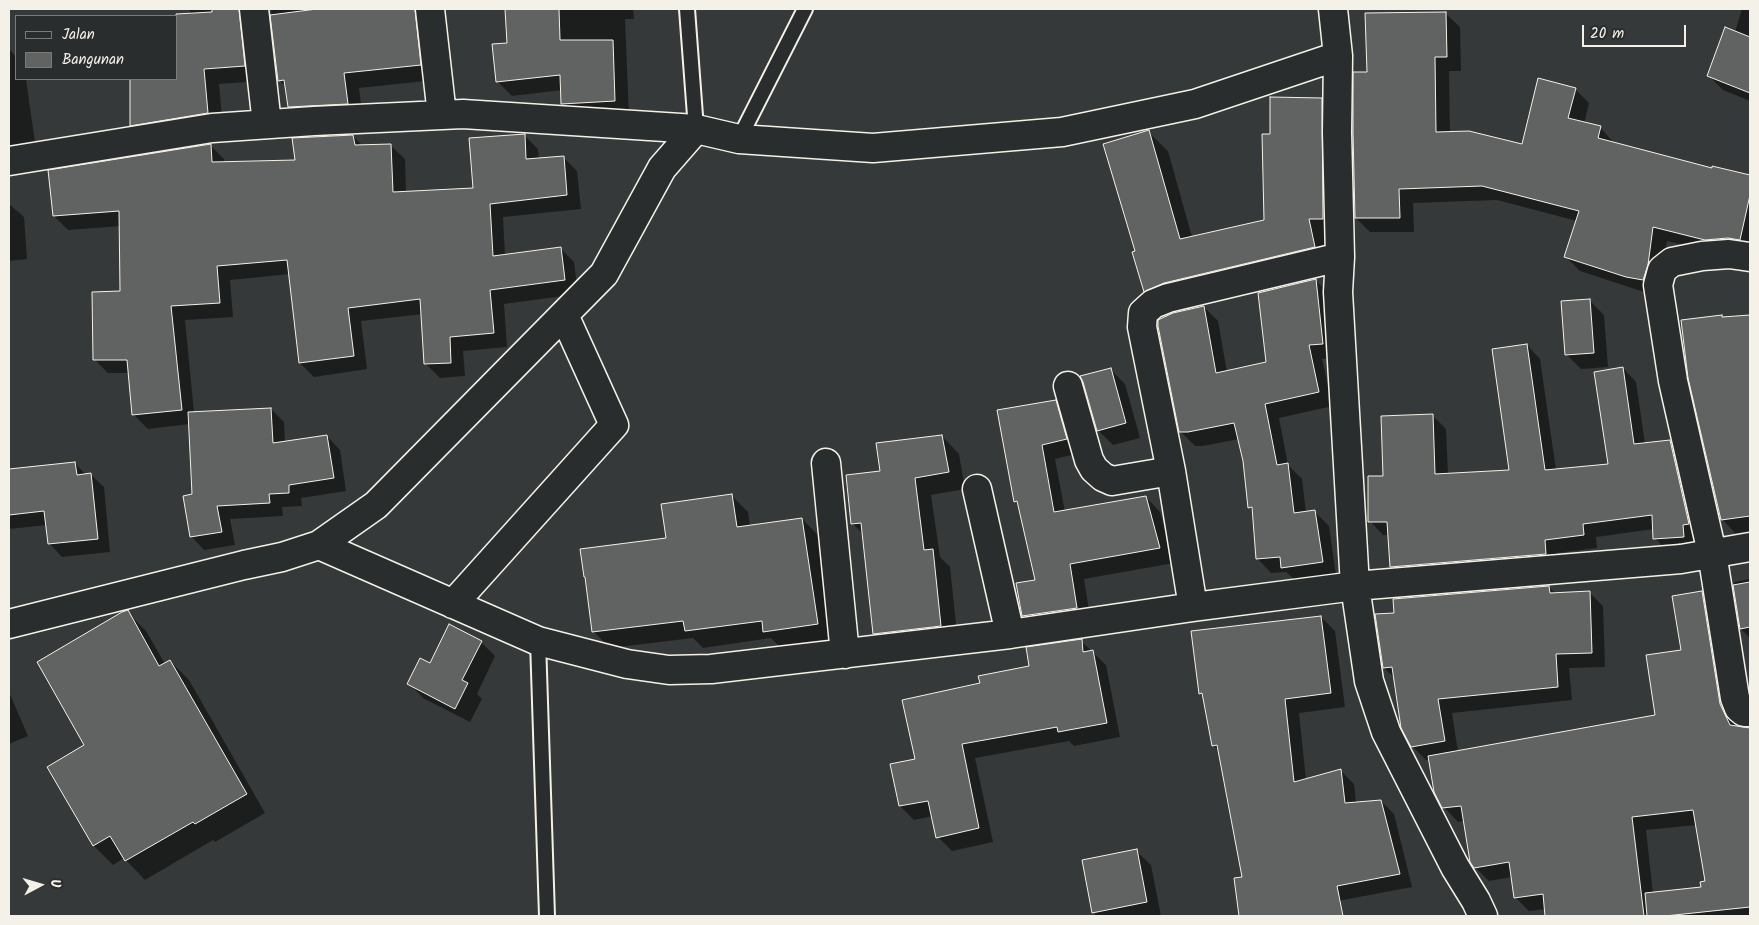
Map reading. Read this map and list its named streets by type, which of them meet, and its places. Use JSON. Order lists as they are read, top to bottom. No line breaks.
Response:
{"legend":["Jalan","Bangunan"],"scale_bar":"20 m","north":"right"}
